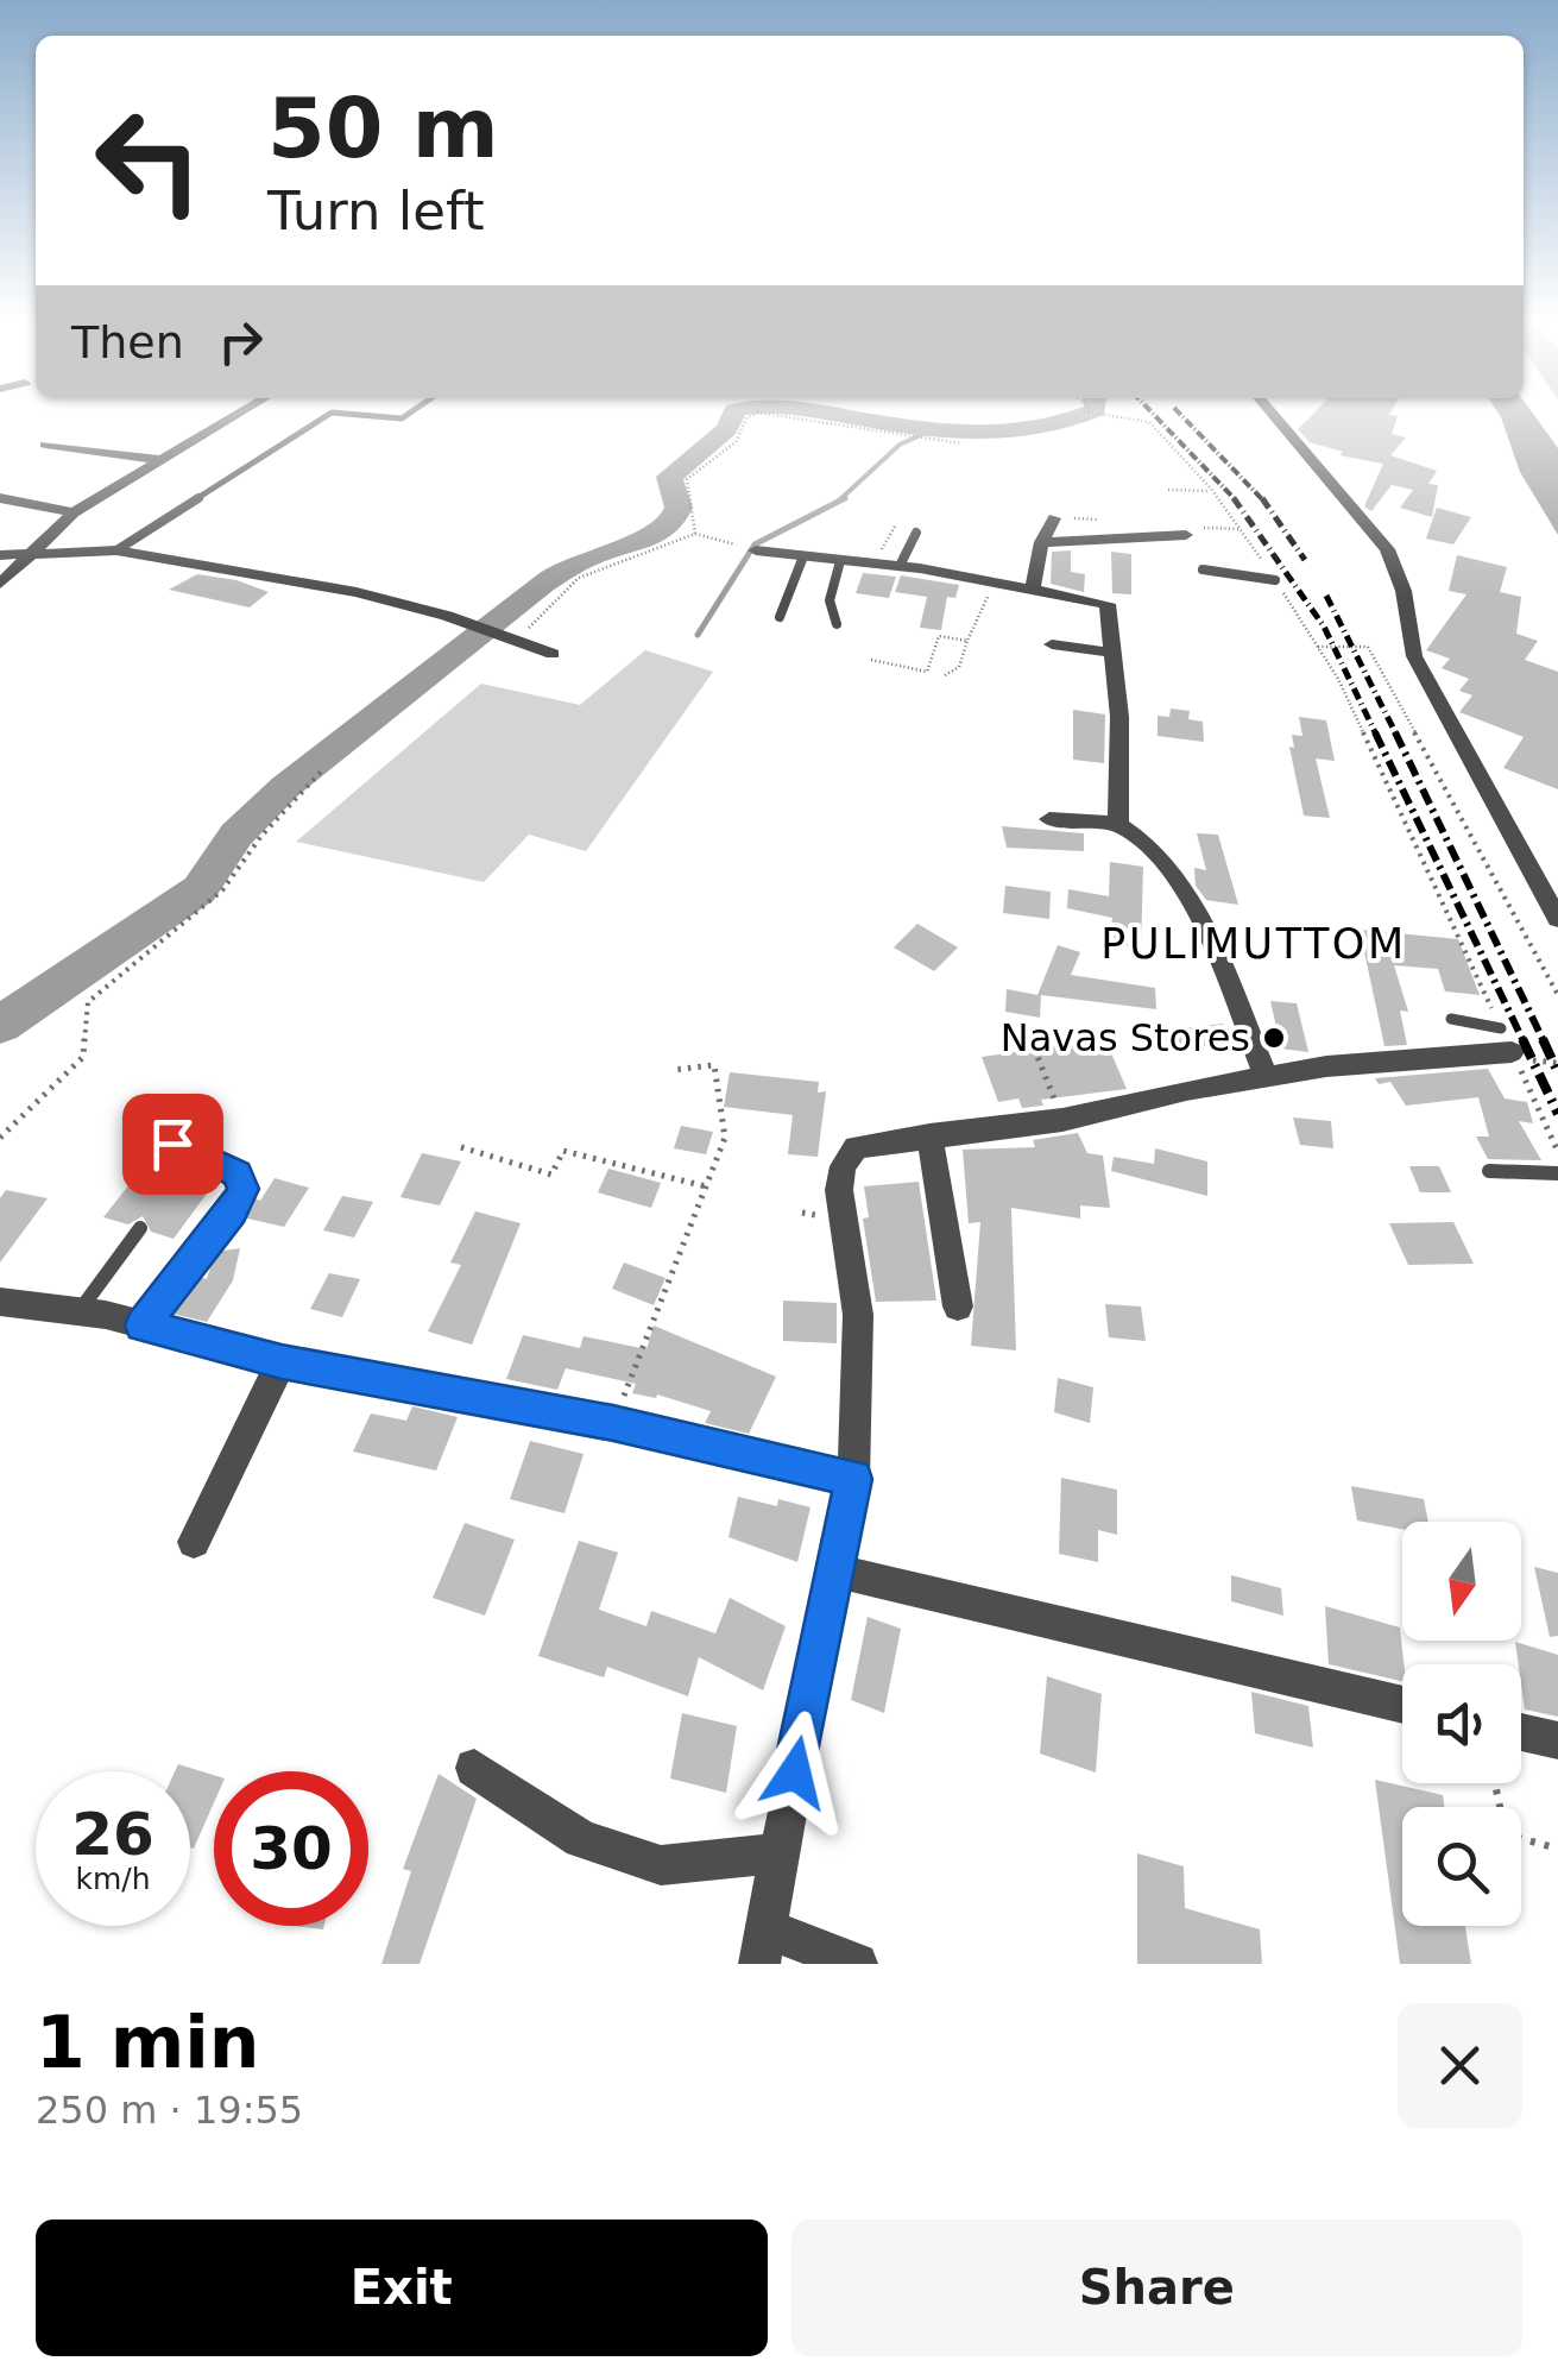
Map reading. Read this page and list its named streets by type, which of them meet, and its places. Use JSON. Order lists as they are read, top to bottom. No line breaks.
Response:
{"districts":["PULIMUTTOM"],"places":["Navas Stores"],"north":"bottom","page":{"turn":["50 m","Turn left"],"then":"Then","speed":"26 km/h","limit":"30","heading":["1 min","250 m · 19:55"],"buttons":["Exit","Share"]}}
